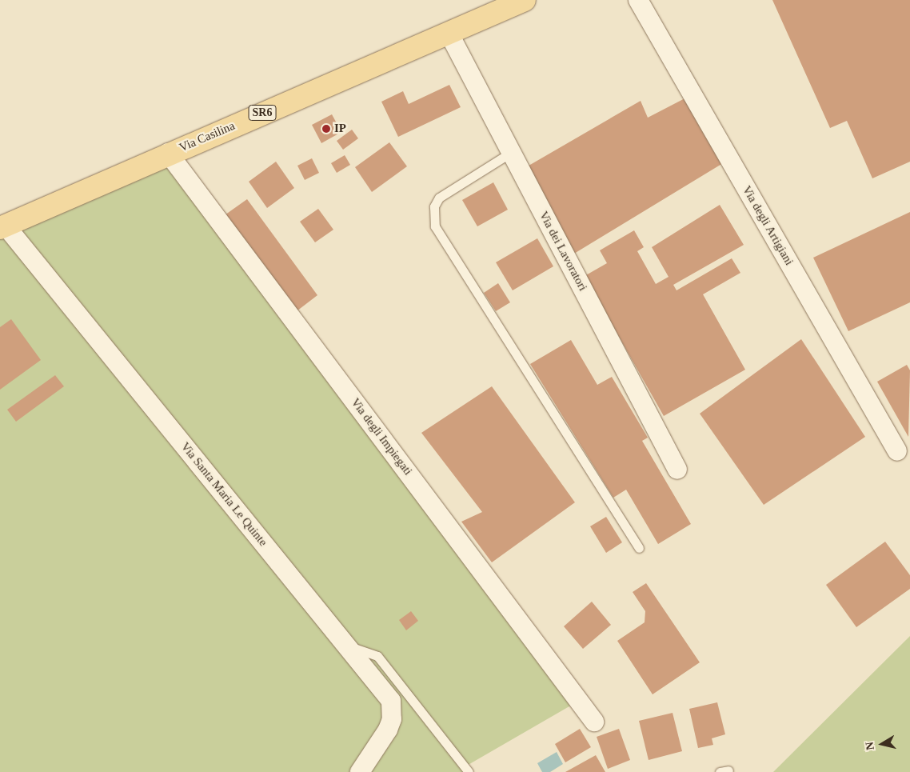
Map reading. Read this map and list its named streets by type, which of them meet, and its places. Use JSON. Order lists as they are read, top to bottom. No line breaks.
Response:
{"streets":{"main road":["SR6","Via Casilina"],"street":["Via degli Artigiani","Via dei Lavoratori","Via degli Impiegati","Via Santa Maria Le Quinte"]},"crossings":[["Via Casilina","Via dei Lavoratori"],["Via Casilina","Via degli Impiegati"],["Via Casilina","Via Santa Maria Le Quinte"]],"places":["IP"],"north":"left"}
